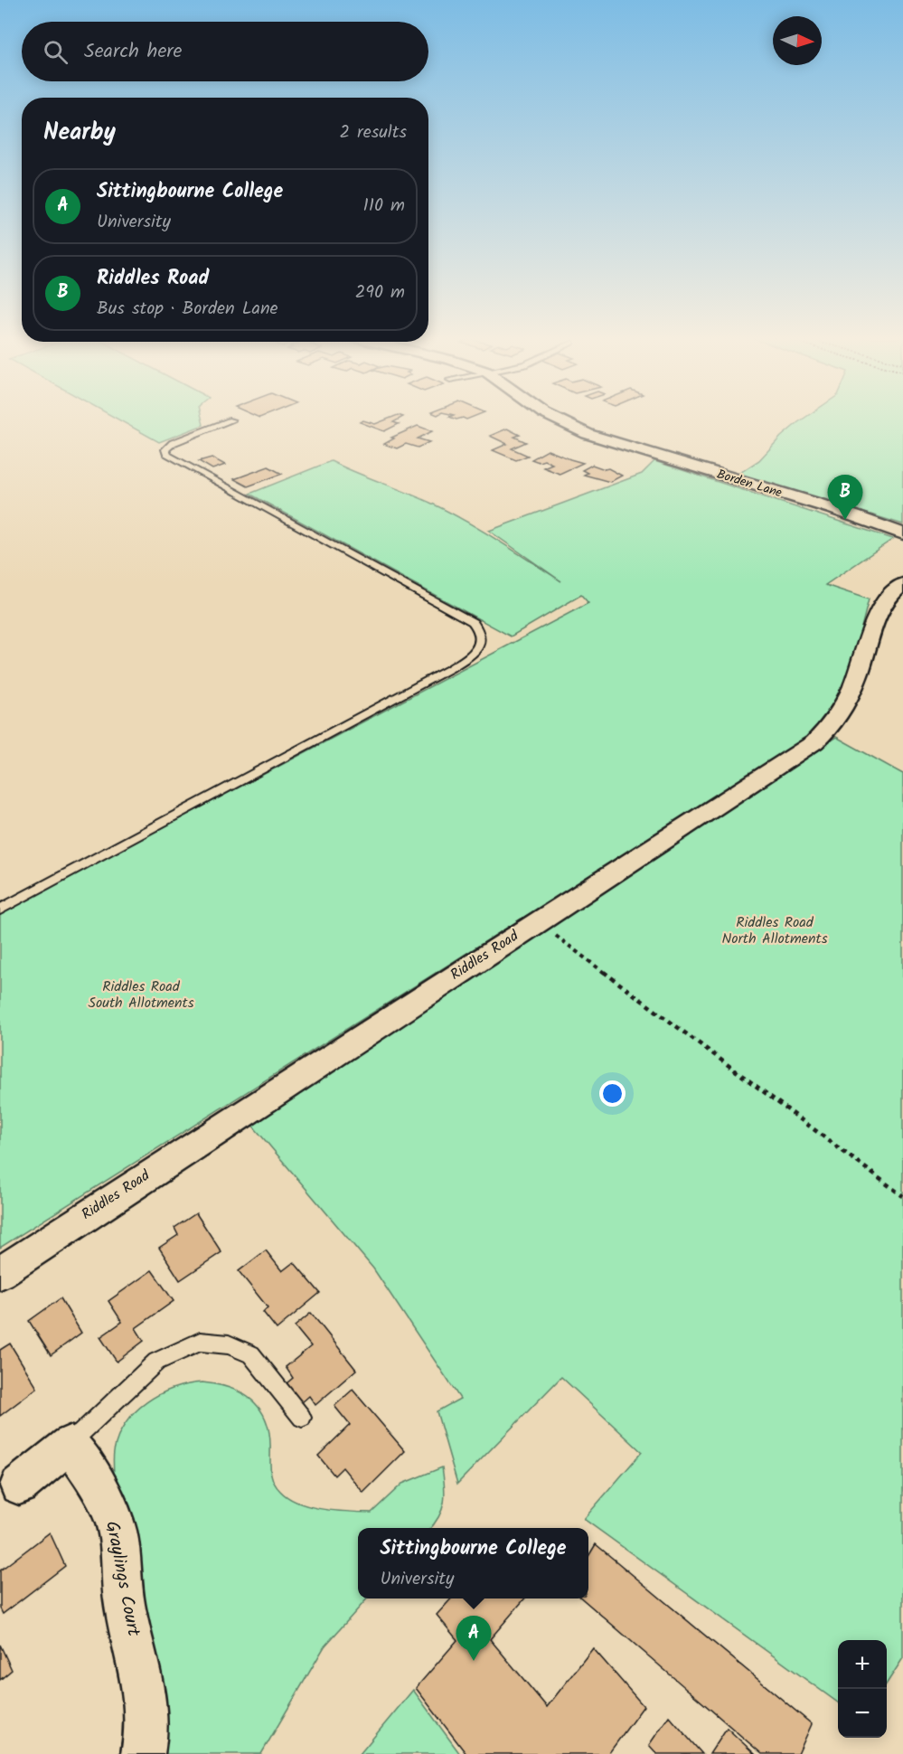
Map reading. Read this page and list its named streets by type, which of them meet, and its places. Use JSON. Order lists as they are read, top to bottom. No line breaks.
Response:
{"streets":{"street":["Borden Lane","Riddles Road","Graylings Court"]},"parks":["Riddles Road North Allotments","Riddles Road South Allotments"],"north":"right","page":{"search":"Search here","heading":["Nearby","2 results"],"list":[{"mark":"A","name":"Sittingbourne College","note":"University","value":"110 m"},{"mark":"B","name":"Riddles Road","note":"Bus stop · Borden Lane","value":"290 m"}],"pins":["B","A"],"popup":["Sittingbourne College","University"],"map_buttons":["+","−"]}}
